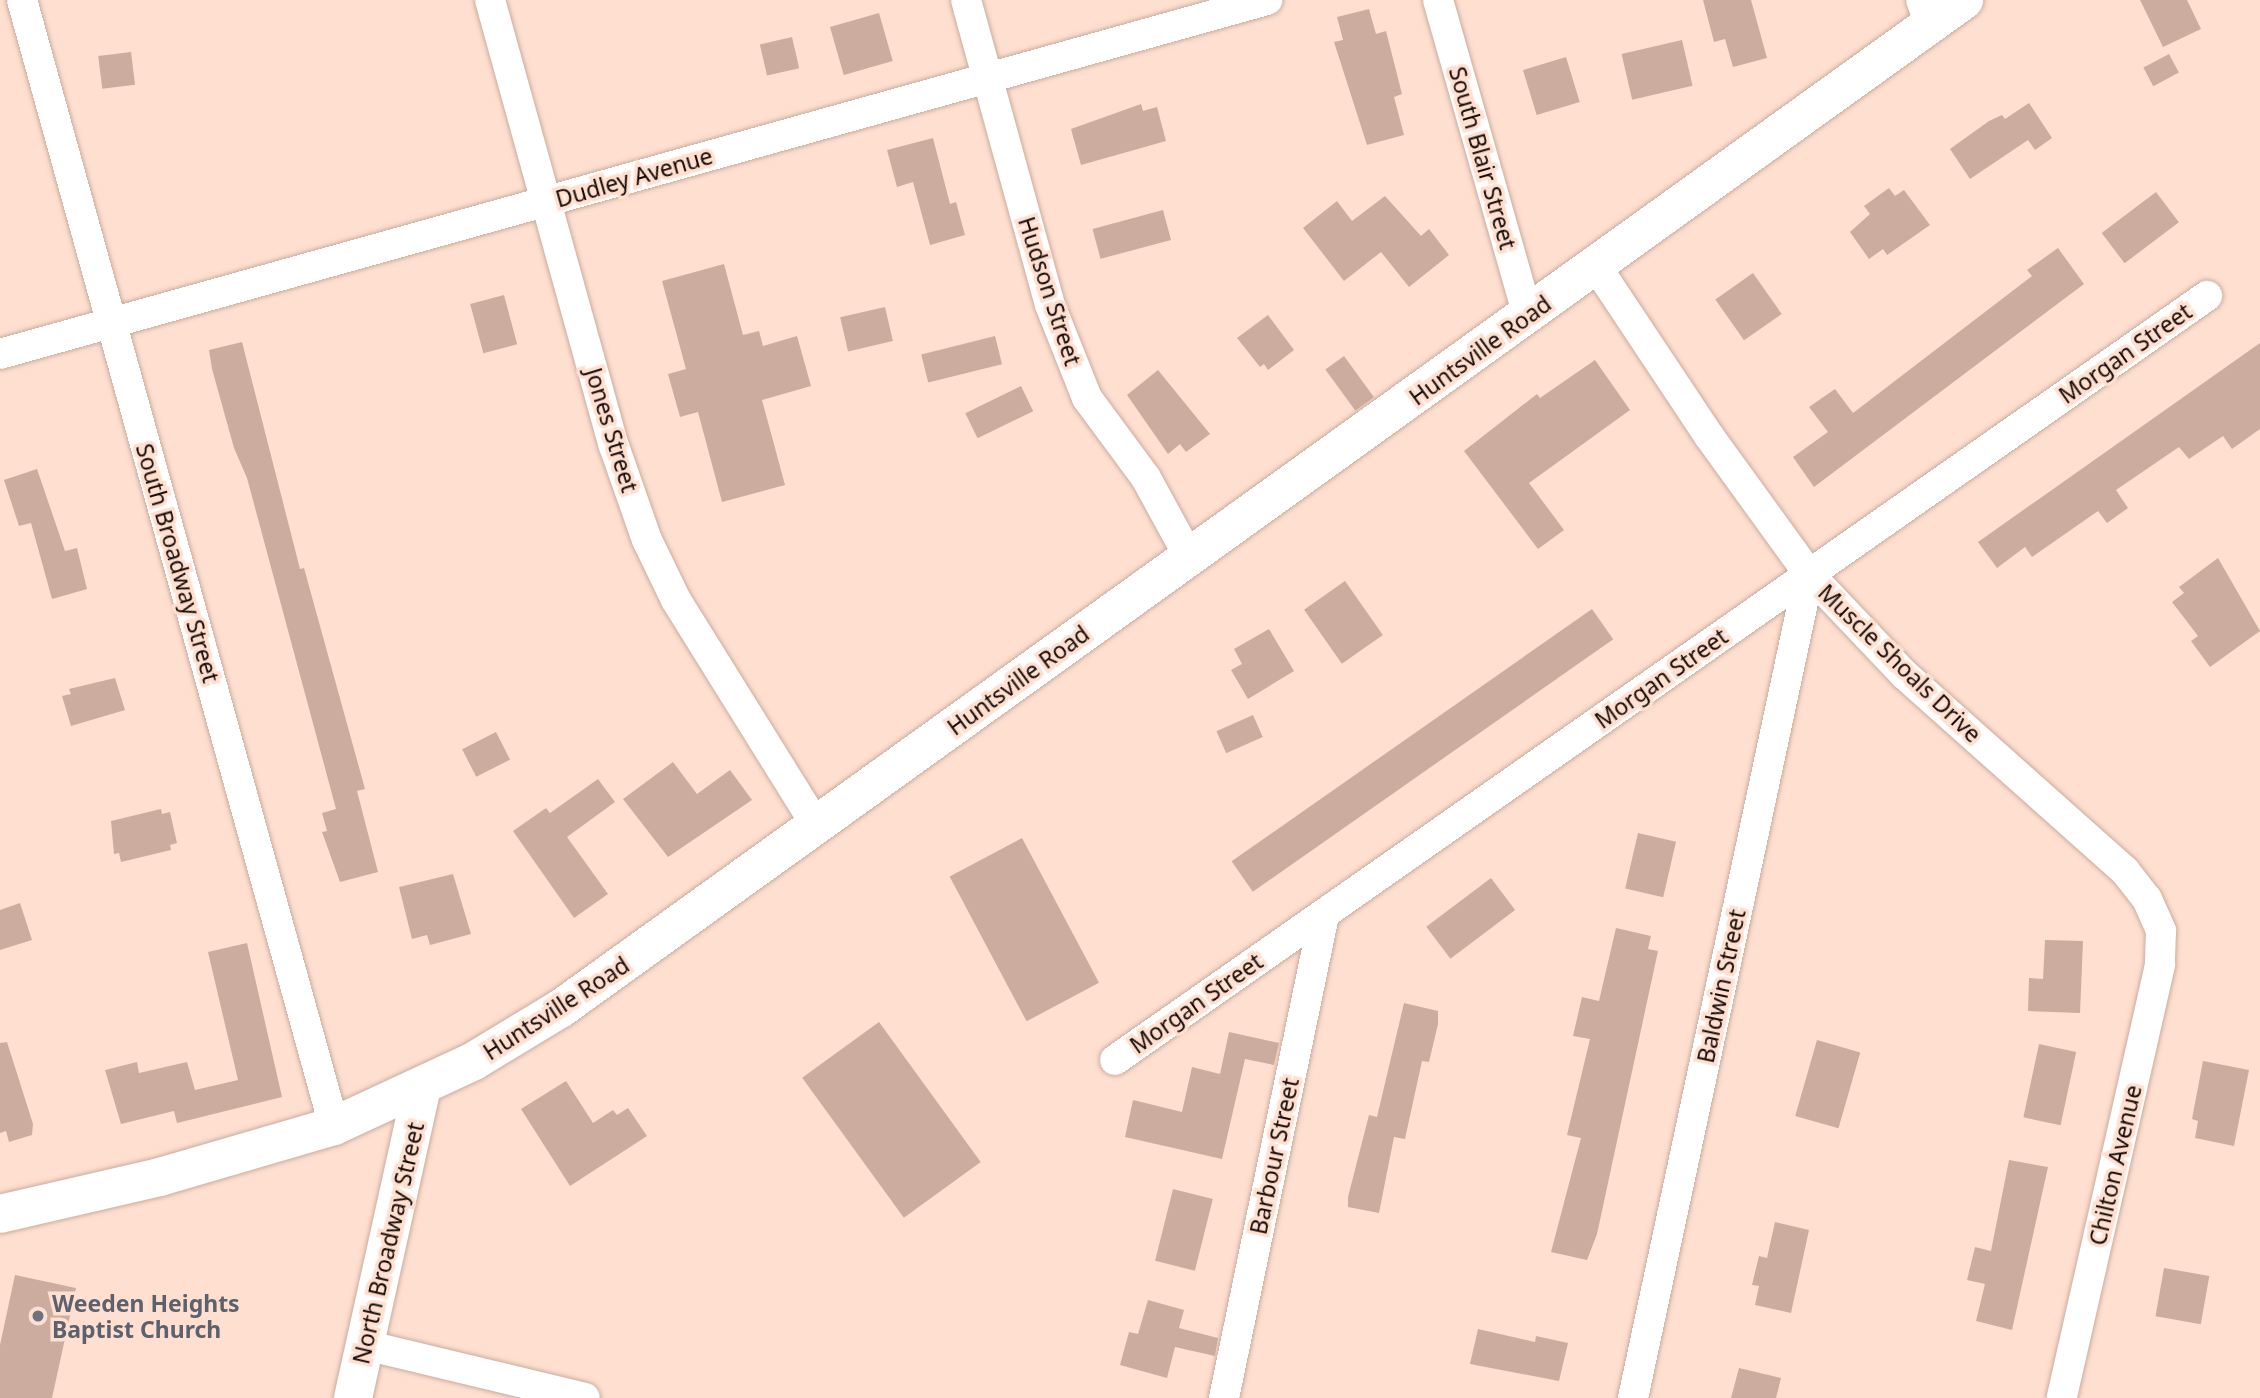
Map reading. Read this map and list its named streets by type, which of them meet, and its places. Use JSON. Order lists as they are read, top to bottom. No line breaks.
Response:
{"streets":{"main road":["Huntsville Road","North Broadway Street"],"street":["South Blair Street","Dudley Avenue","Hudson Street","Morgan Street","Jones Street","South Broadway Street","Muscle Shoals Drive","Baldwin Street","Barbour Street","Chilton Avenue"]},"crossings":[["South Blair Street","Huntsville Road"],["Dudley Avenue","Hudson Street"],["Dudley Avenue","Jones Street"],["Dudley Avenue","South Broadway Street"],["Hudson Street","Huntsville Road"],["Huntsville Road","Jones Street"],["Huntsville Road","South Broadway Street"],["Huntsville Road","Muscle Shoals Drive"],["Huntsville Road","North Broadway Street"],["Morgan Street","Muscle Shoals Drive"],["Morgan Street","Baldwin Street"],["Morgan Street","Barbour Street"],["Muscle Shoals Drive","Baldwin Street"],["Muscle Shoals Drive","Chilton Avenue"]],"places":["Weeden Heights Baptist Church"]}
